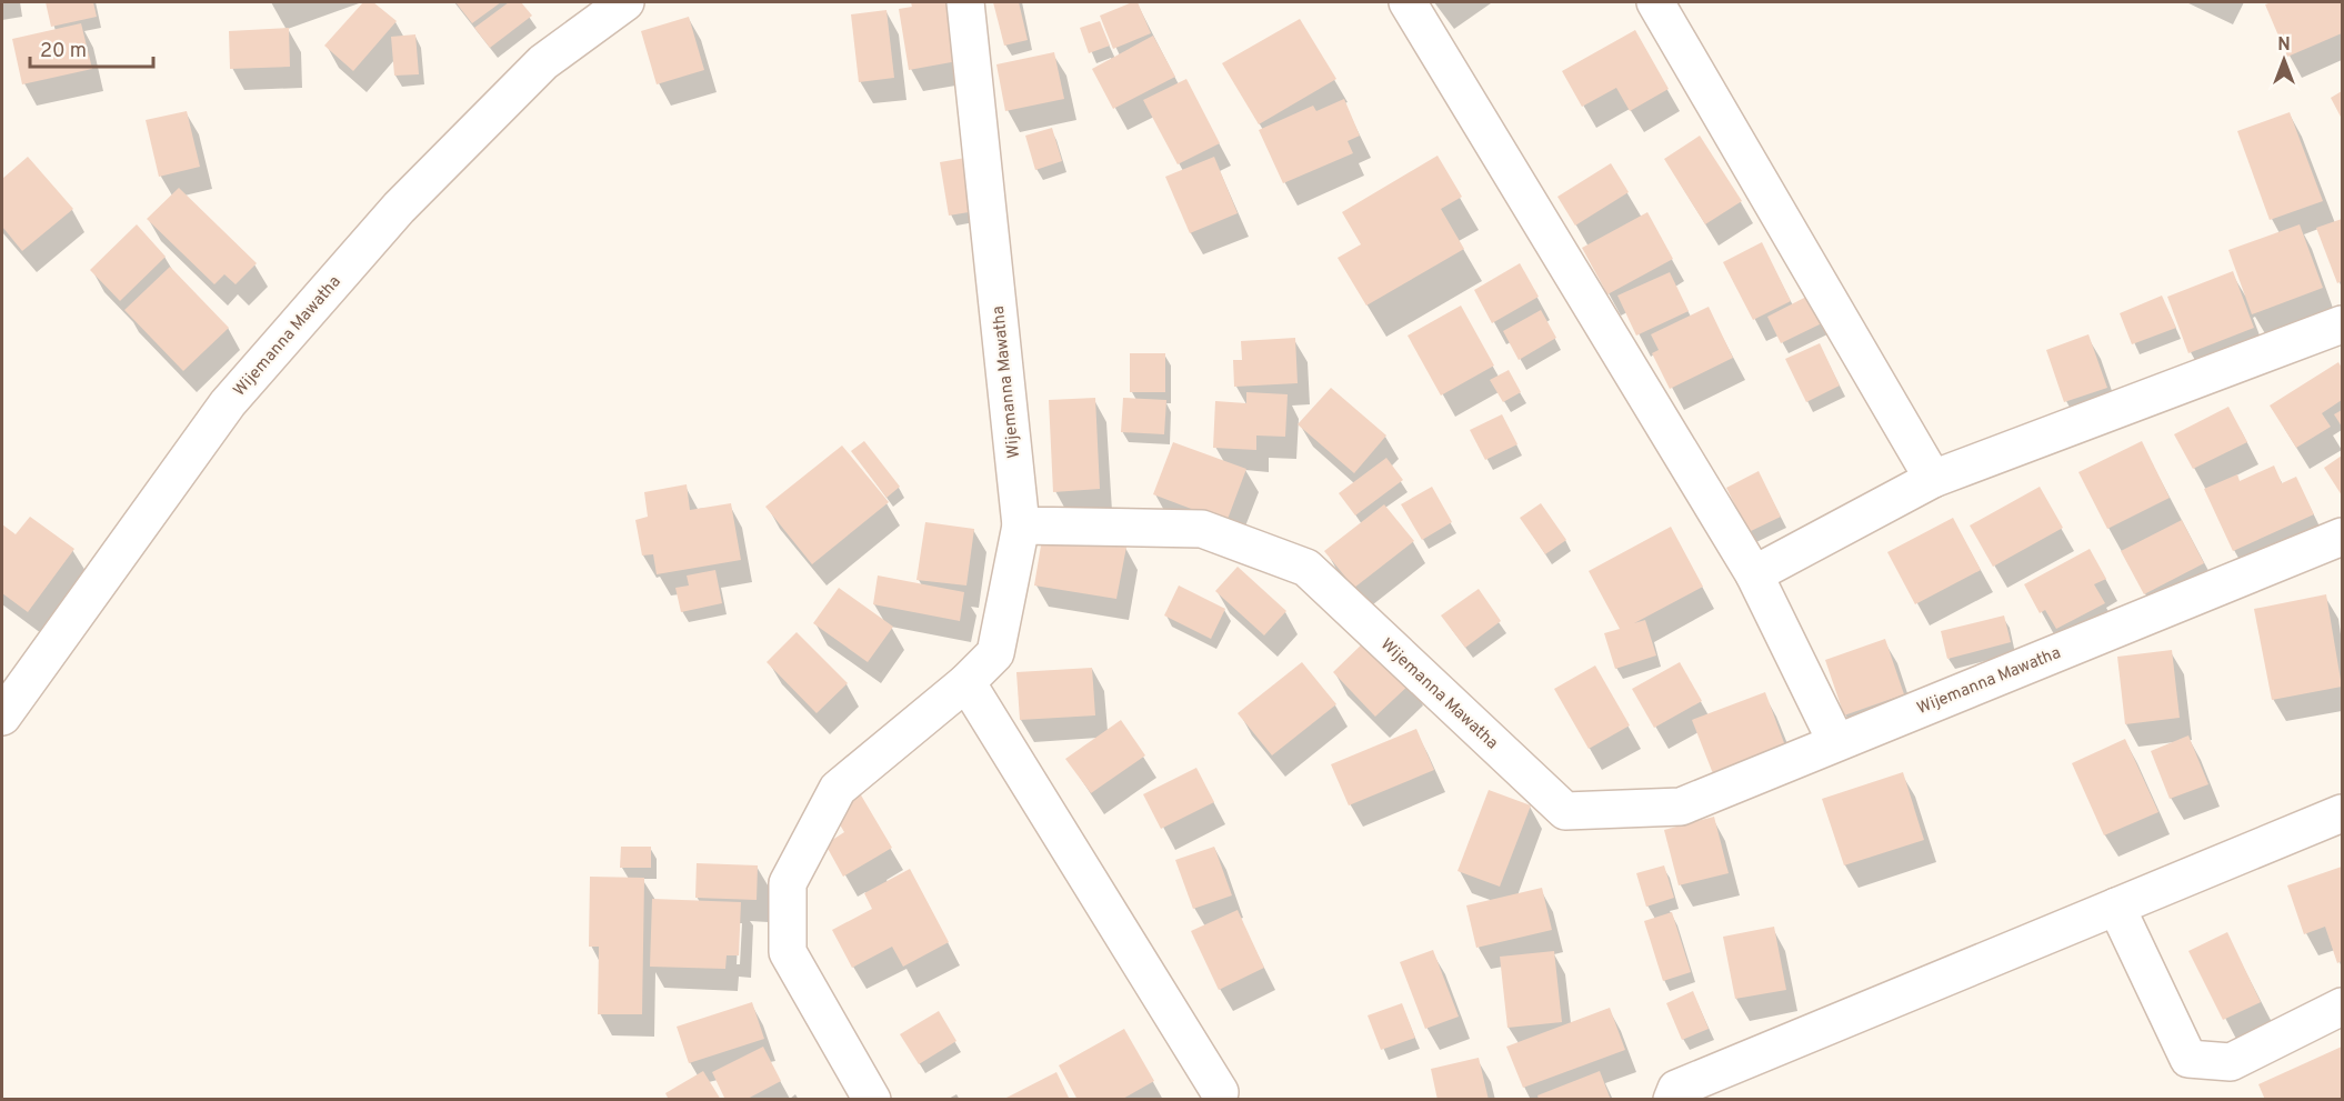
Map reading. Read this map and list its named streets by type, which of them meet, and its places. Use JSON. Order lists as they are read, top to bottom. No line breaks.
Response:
{"streets":{"street":["Wijemanna Mawatha"]},"scale_bar":"20 m","north":"top"}
